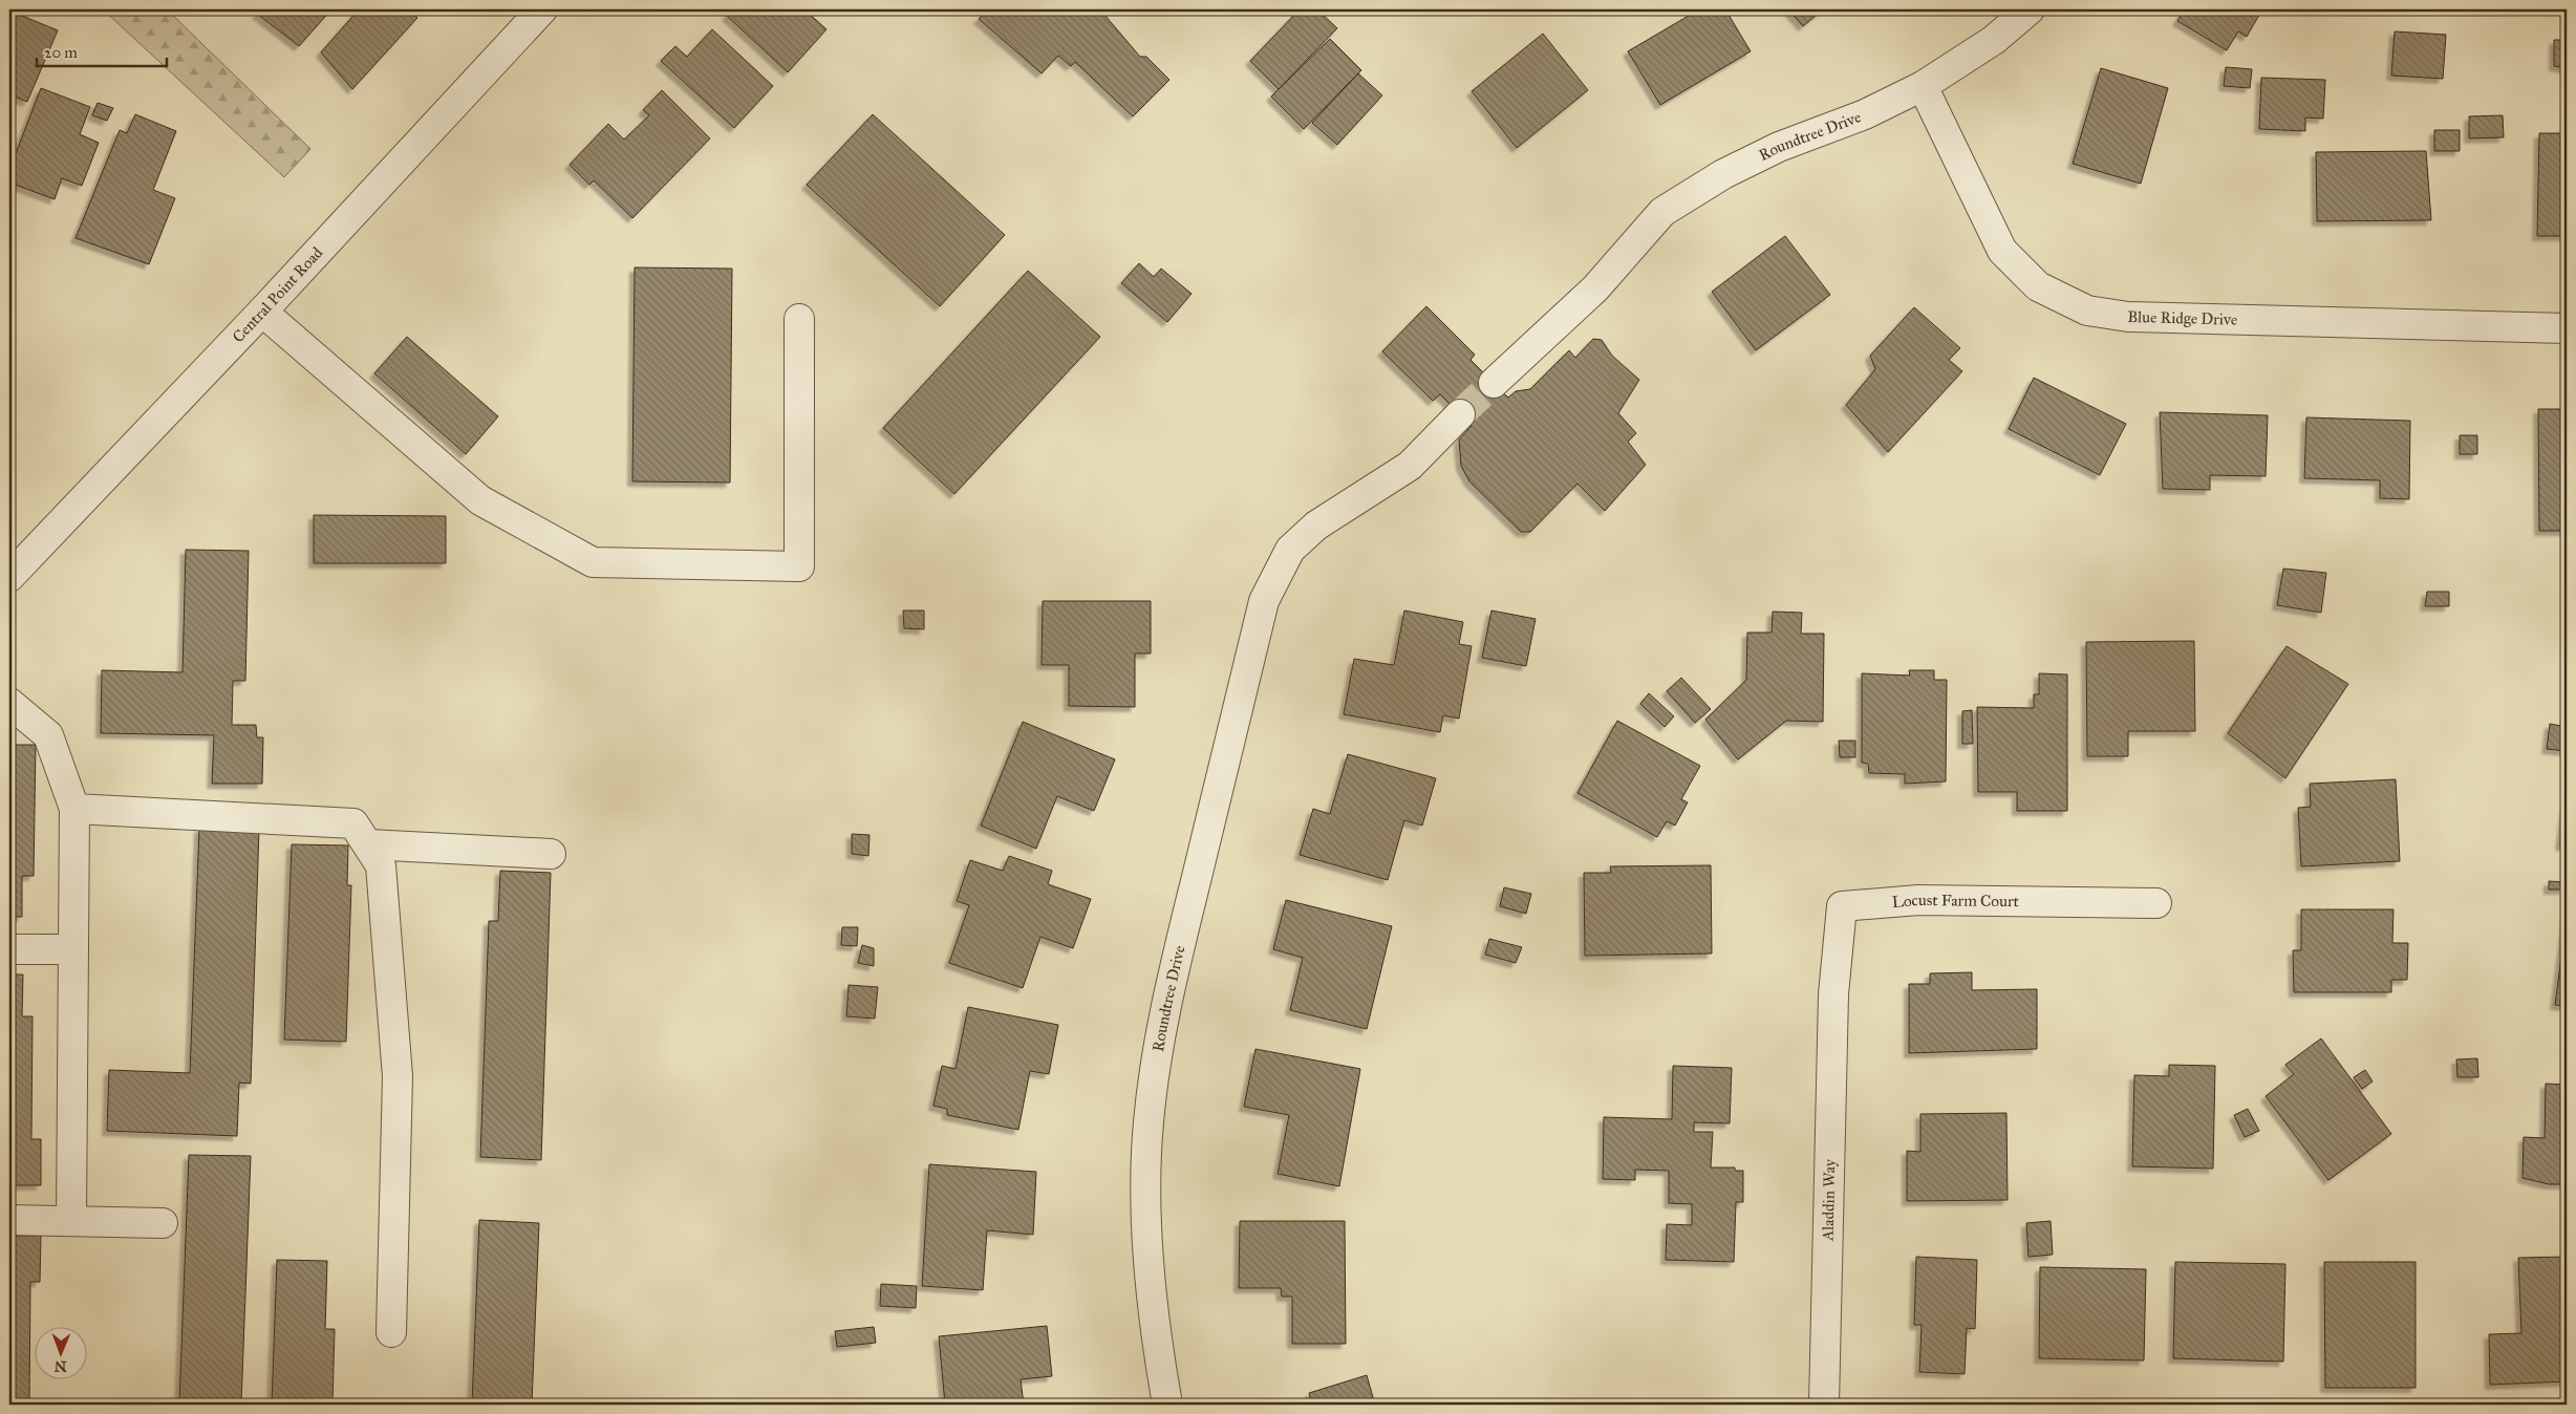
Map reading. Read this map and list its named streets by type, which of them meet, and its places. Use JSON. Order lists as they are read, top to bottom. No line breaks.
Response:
{"streets":{"street":["Roundtree Drive","Central Point Road","Blue Ridge Drive","Locust Farm Court","Aladdin Way"]},"crossings":[["Roundtree Drive","Blue Ridge Drive"],["Locust Farm Court","Aladdin Way"]],"scale_bar":"20 m","north":"bottom"}
